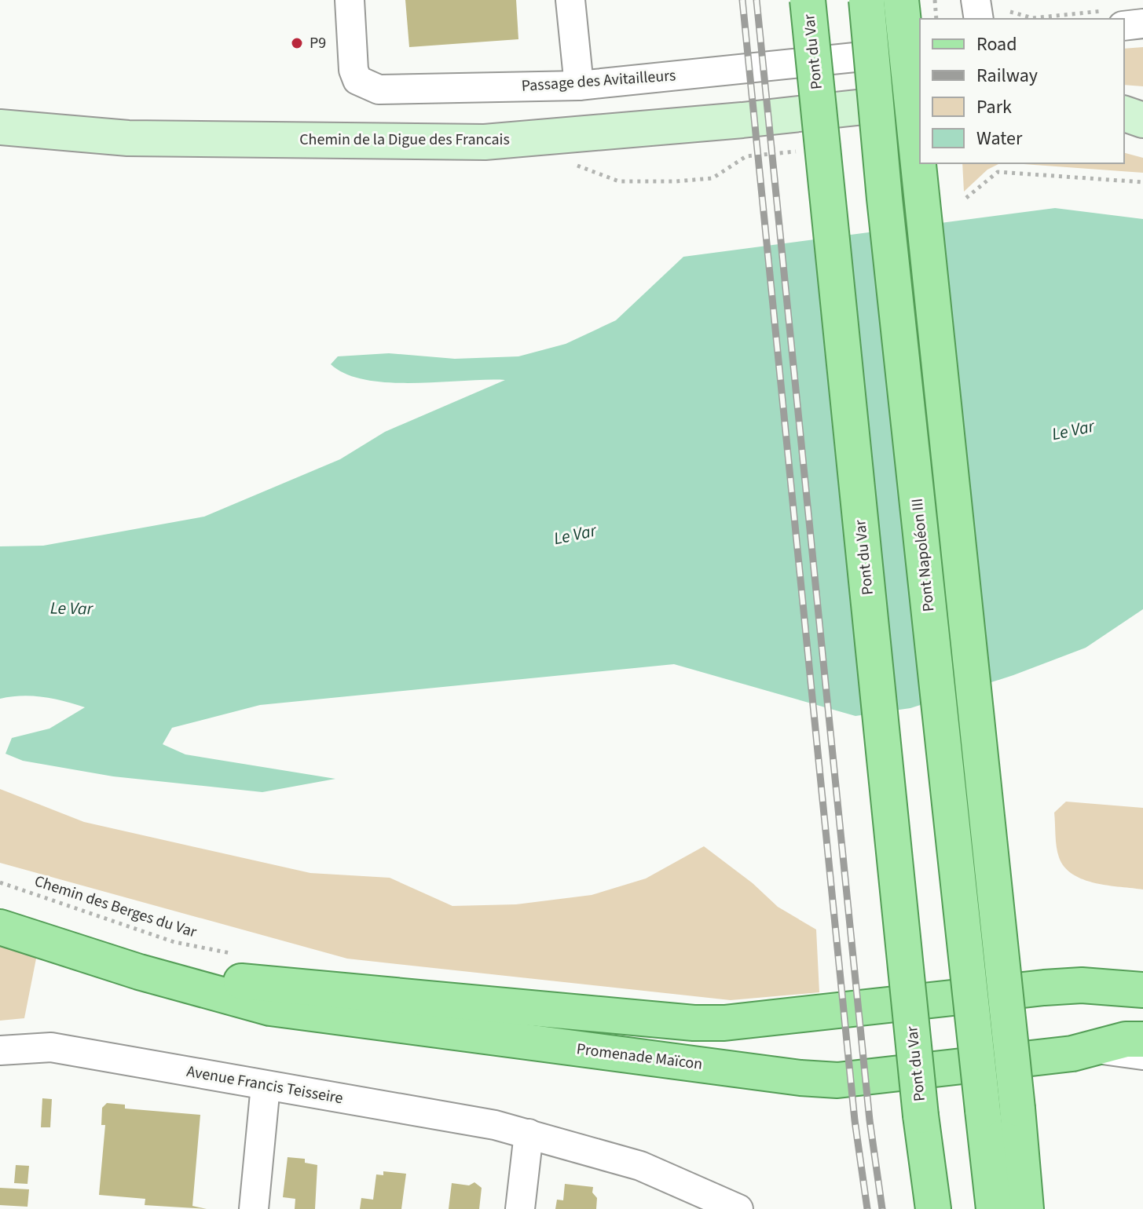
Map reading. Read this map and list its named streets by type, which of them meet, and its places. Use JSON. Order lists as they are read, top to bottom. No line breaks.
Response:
{"streets":{"main road":["Pont du Var","Chemin de la Digue des Francais","Pont Napoléon III","Promenade Maïcon"],"street":["Passage des Avitailleurs","Avenue Francis Teisseire"],"path":["Chemin des Berges du Var"]},"water":["Le Var"],"places":["P9"],"legend":["Road","Railway","Park","Water"]}
